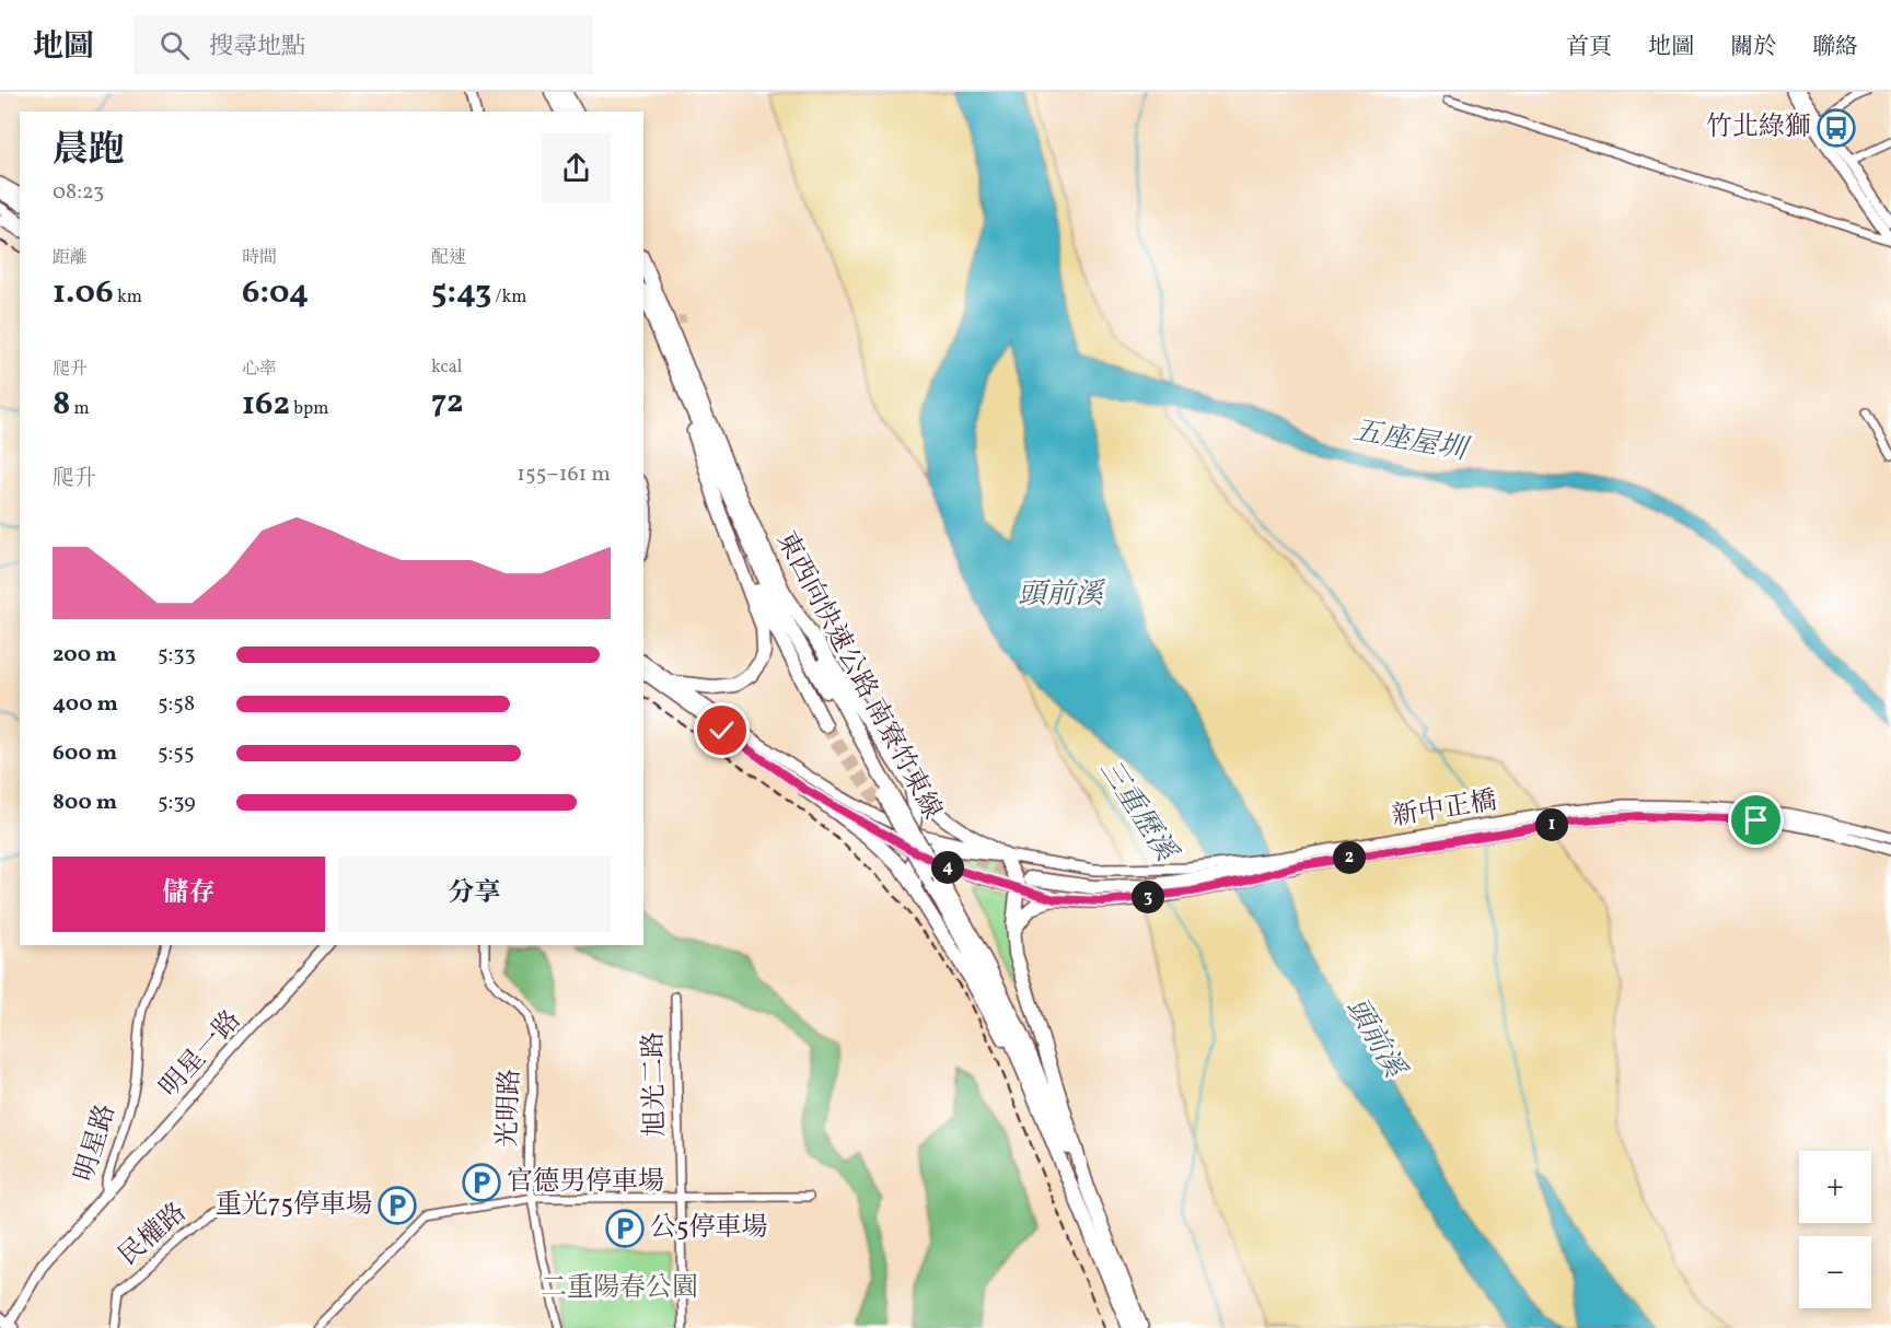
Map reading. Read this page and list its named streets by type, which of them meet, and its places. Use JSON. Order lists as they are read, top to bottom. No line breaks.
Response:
{"streets":{"highway":["東西向快速公路 南寮竹東線"],"street":["新中正橋","明星一路","旭光二路","光明路","明星路","民權路"]},"crossings":[["明星一路","明星路"]],"water":["五座屋圳","頭前溪","三重歷溪"],"parks":["二重陽春公園"],"places":{"bus stop":["竹北綠獅"],"parking":["官德男停車場","重光75停車場","公5停車場"]},"page":{"header":"地圖","search":"搜尋地點","nav":["首頁","地圖","關於","聯絡"],"heading":["晨跑","08:23"],"stats":[["距離","1.06 km"],["時間","6:04"],["配速","5:43 /km"],["爬升","8 m"],["心率","162 bpm"],["kcal","72"]],"chart":["爬升","155–161 m"],"list":[{"name":"200 m","note":"5:33"},{"name":"400 m","note":"5:58"},{"name":"600 m","note":"5:55"},{"name":"800 m","note":"5:39"}],"pins":["1","2","4","3"],"buttons":["儲存","分享"],"map_buttons":["+","−"]}}
